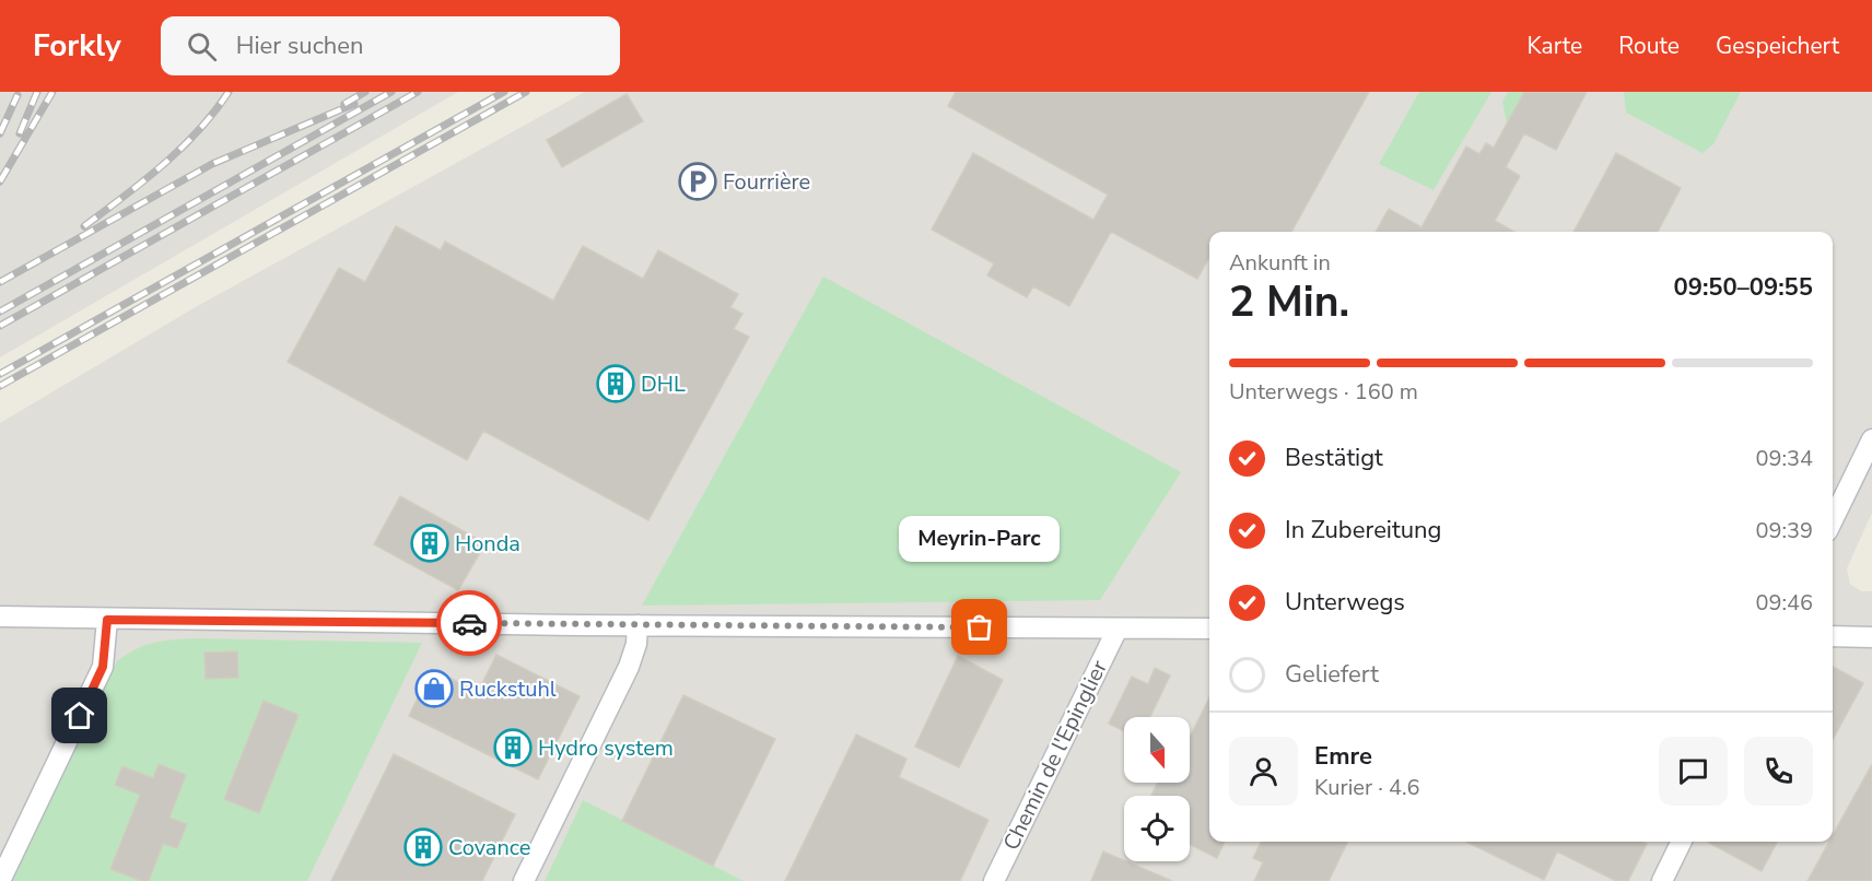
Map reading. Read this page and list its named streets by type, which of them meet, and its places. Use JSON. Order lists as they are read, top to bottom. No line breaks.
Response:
{"streets":{"street":["Chemin de l'Epinglier"]},"places":{"parking":["Fourrière"],"building":["DHL","Honda","Hydro system","Covance"],"other":["Meyrin-Parc"],"shop":["Ruckstuhl"]},"north":"bottom","page":{"header":"Forkly","search":"Hier suchen","nav":["Karte","Route","Gespeichert"],"heading":["2 Min.","Ankunft in","09:50–09:55"],"panel":["Emre","Kurier · 4.6"],"bar":"Unterwegs · 160 m","list":[["Bestätigt","09:34"],["In Zubereitung","09:39"],["Unterwegs","09:46"],"Geliefert"],"bubble":"Meyrin-Parc"}}
